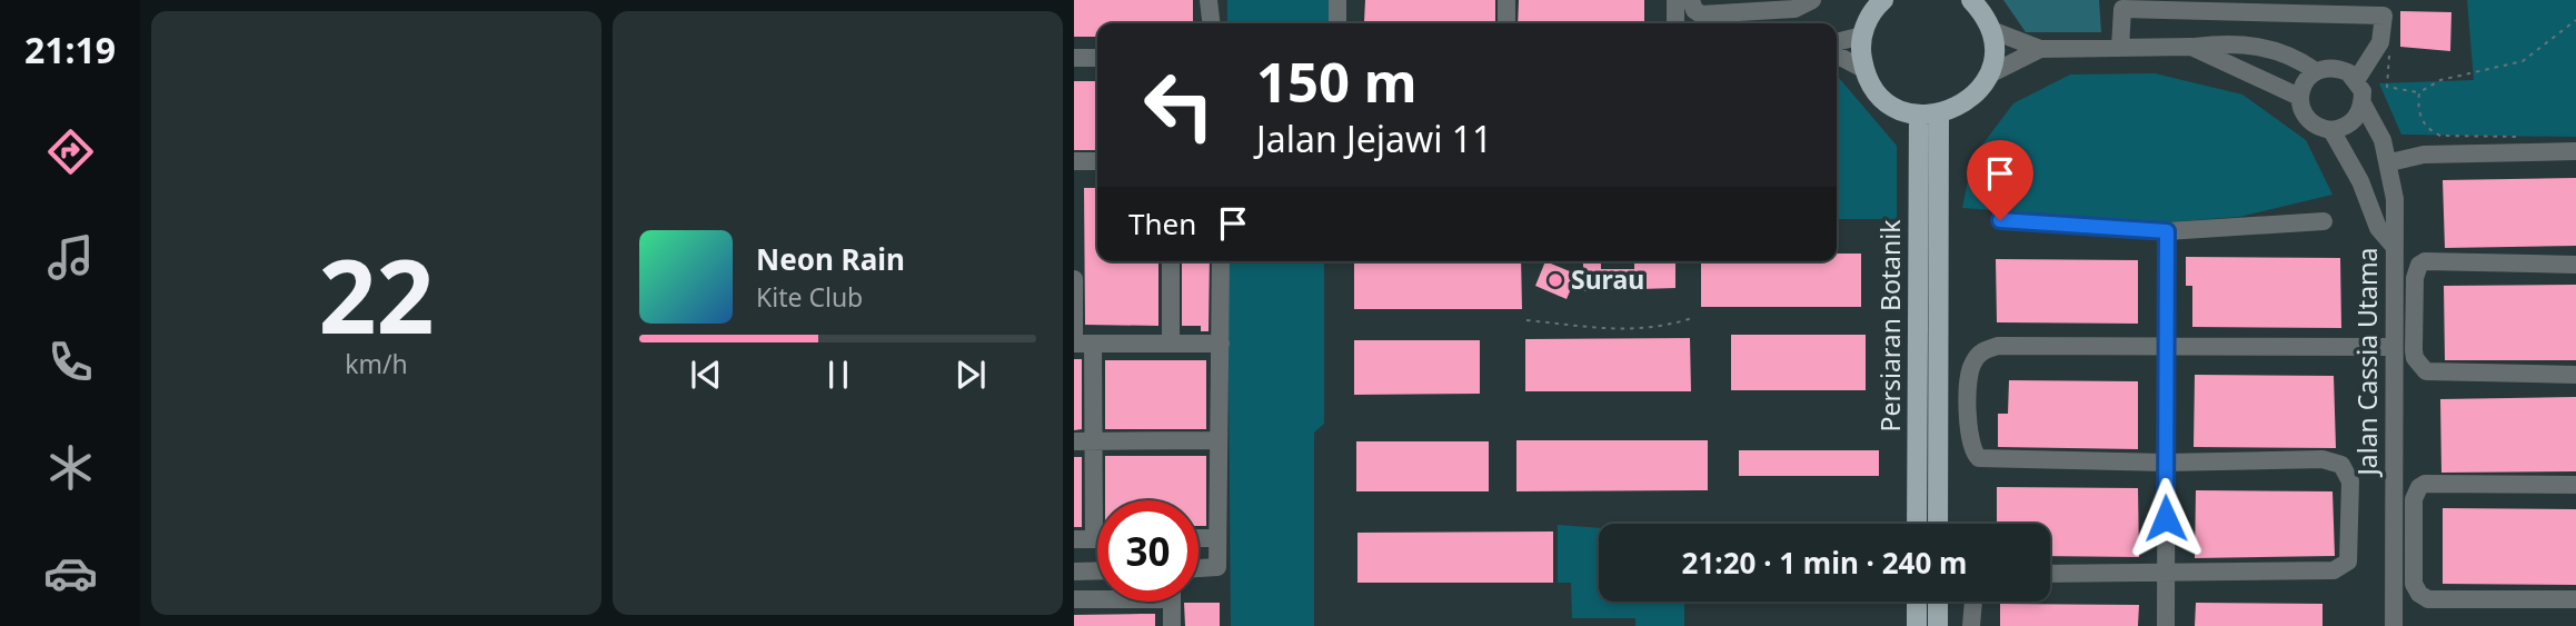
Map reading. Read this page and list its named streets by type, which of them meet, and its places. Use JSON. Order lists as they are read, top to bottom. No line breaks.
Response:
{"streets":{"main road":["Persiaran Botanik"],"street":["Jalan Cassia Utama"]},"places":["Surau"],"page":{"tabs":"21:19","tile":["22","km/h"],"turn":["150 m","Jalan Jejawi 11"],"then":"Then","song":["Neon Rain","Kite Club"],"limit":"30","trip":"21:20 · 1 min · 240 m"}}
